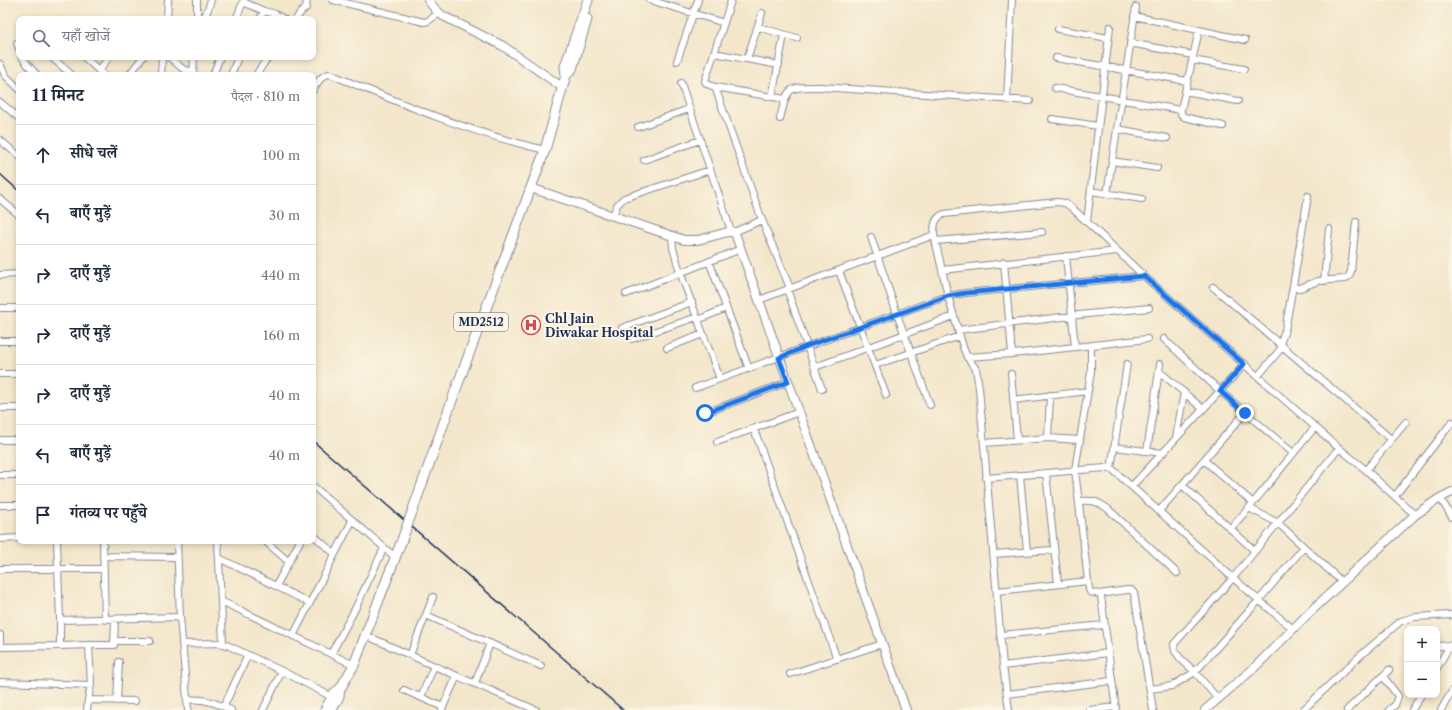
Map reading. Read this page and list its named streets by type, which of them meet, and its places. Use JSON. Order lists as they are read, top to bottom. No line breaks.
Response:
{"streets":{"main road":["MD2512"]},"places":{"hospital":["Chl Jain Diwakar Hospital"]},"page":{"search":"यहाँ खोजें","heading":["11 मिनट","पैदल · 810 m"],"list":[["सीधे चलें","100 m"],["बाएँ मुड़ें","30 m"],["दाएँ मुड़ें","440 m"],["दाएँ मुड़ें","160 m"],["दाएँ मुड़ें","40 m"],["बाएँ मुड़ें","40 m"],"गंतव्य पर पहुँचे"],"map_buttons":["+","−"]}}
